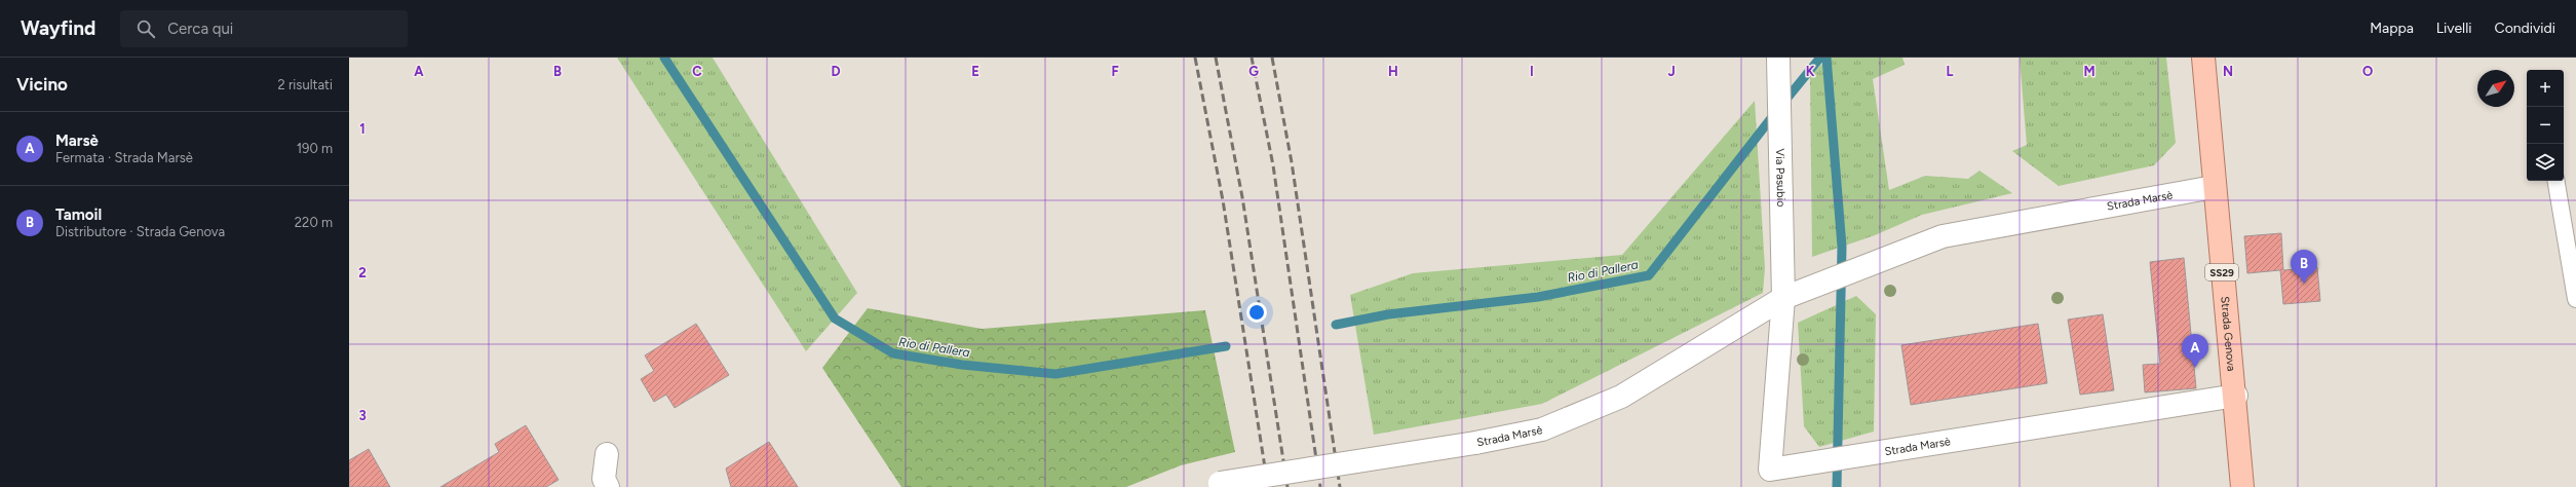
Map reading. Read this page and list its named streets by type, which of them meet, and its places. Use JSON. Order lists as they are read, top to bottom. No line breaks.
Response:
{"streets":{"main road":["SS29","Strada Genova"],"street":["Via Pasubio","Strada Marsè"]},"crossings":[["Via Pasubio","Strada Marsè"],["Strada Marsè","Strada Genova"]],"water":["Rio di Pallera"],"north":"top right","page":{"header":"Wayfind","search":"Cerca qui","nav":["Mappa","Livelli","Condividi"],"heading":["Vicino","2 risultati"],"map_buttons":["+","−"],"list":[{"mark":"A","name":"Marsè","note":"Fermata · Strada Marsè","value":"190 m"},{"mark":"B","name":"Tamoil","note":"Distributore · Strada Genova","value":"220 m"}],"pins":["B","A"]},"grid":{"columns":["A","B","C","D","E","F","G","H","I","J","K","L","M","N","O"],"rows":["1","2","3"]}}
